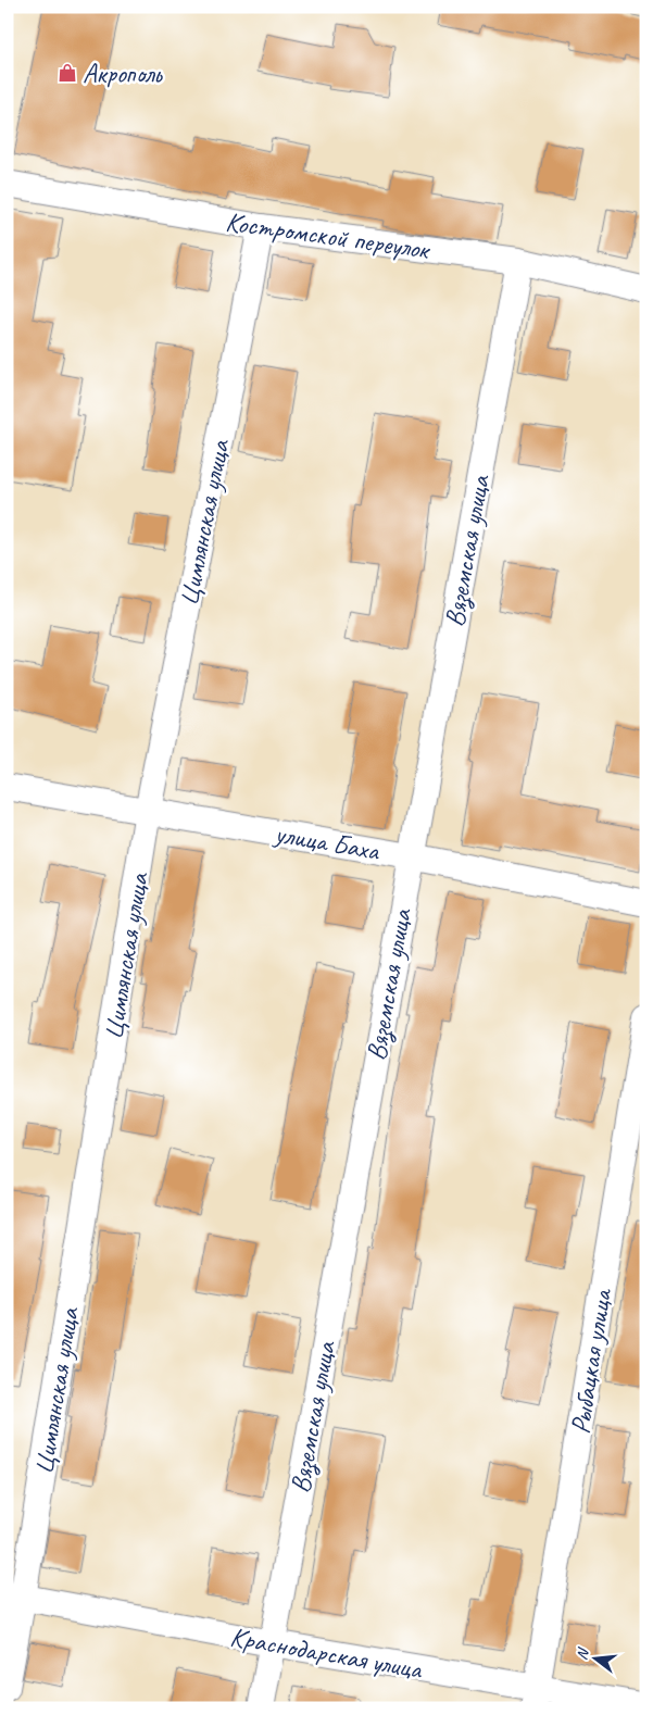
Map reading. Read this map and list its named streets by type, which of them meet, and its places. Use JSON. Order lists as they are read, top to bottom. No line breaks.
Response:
{"streets":{"street":["Костромской переулок","Цимлянская улица","Вяземская улица","улица Баха","Рыбацкая улица","Краснодарская улица"]},"crossings":[["Костромской переулок","Цимлянская улица"],["Костромской переулок","Вяземская улица"],["Цимлянская улица","улица Баха"],["Цимлянская улица","Краснодарская улица"],["Вяземская улица","улица Баха"],["Вяземская улица","Краснодарская улица"],["Рыбацкая улица","Краснодарская улица"]],"places":{"shop":["Акрополь"]},"north":"left"}
